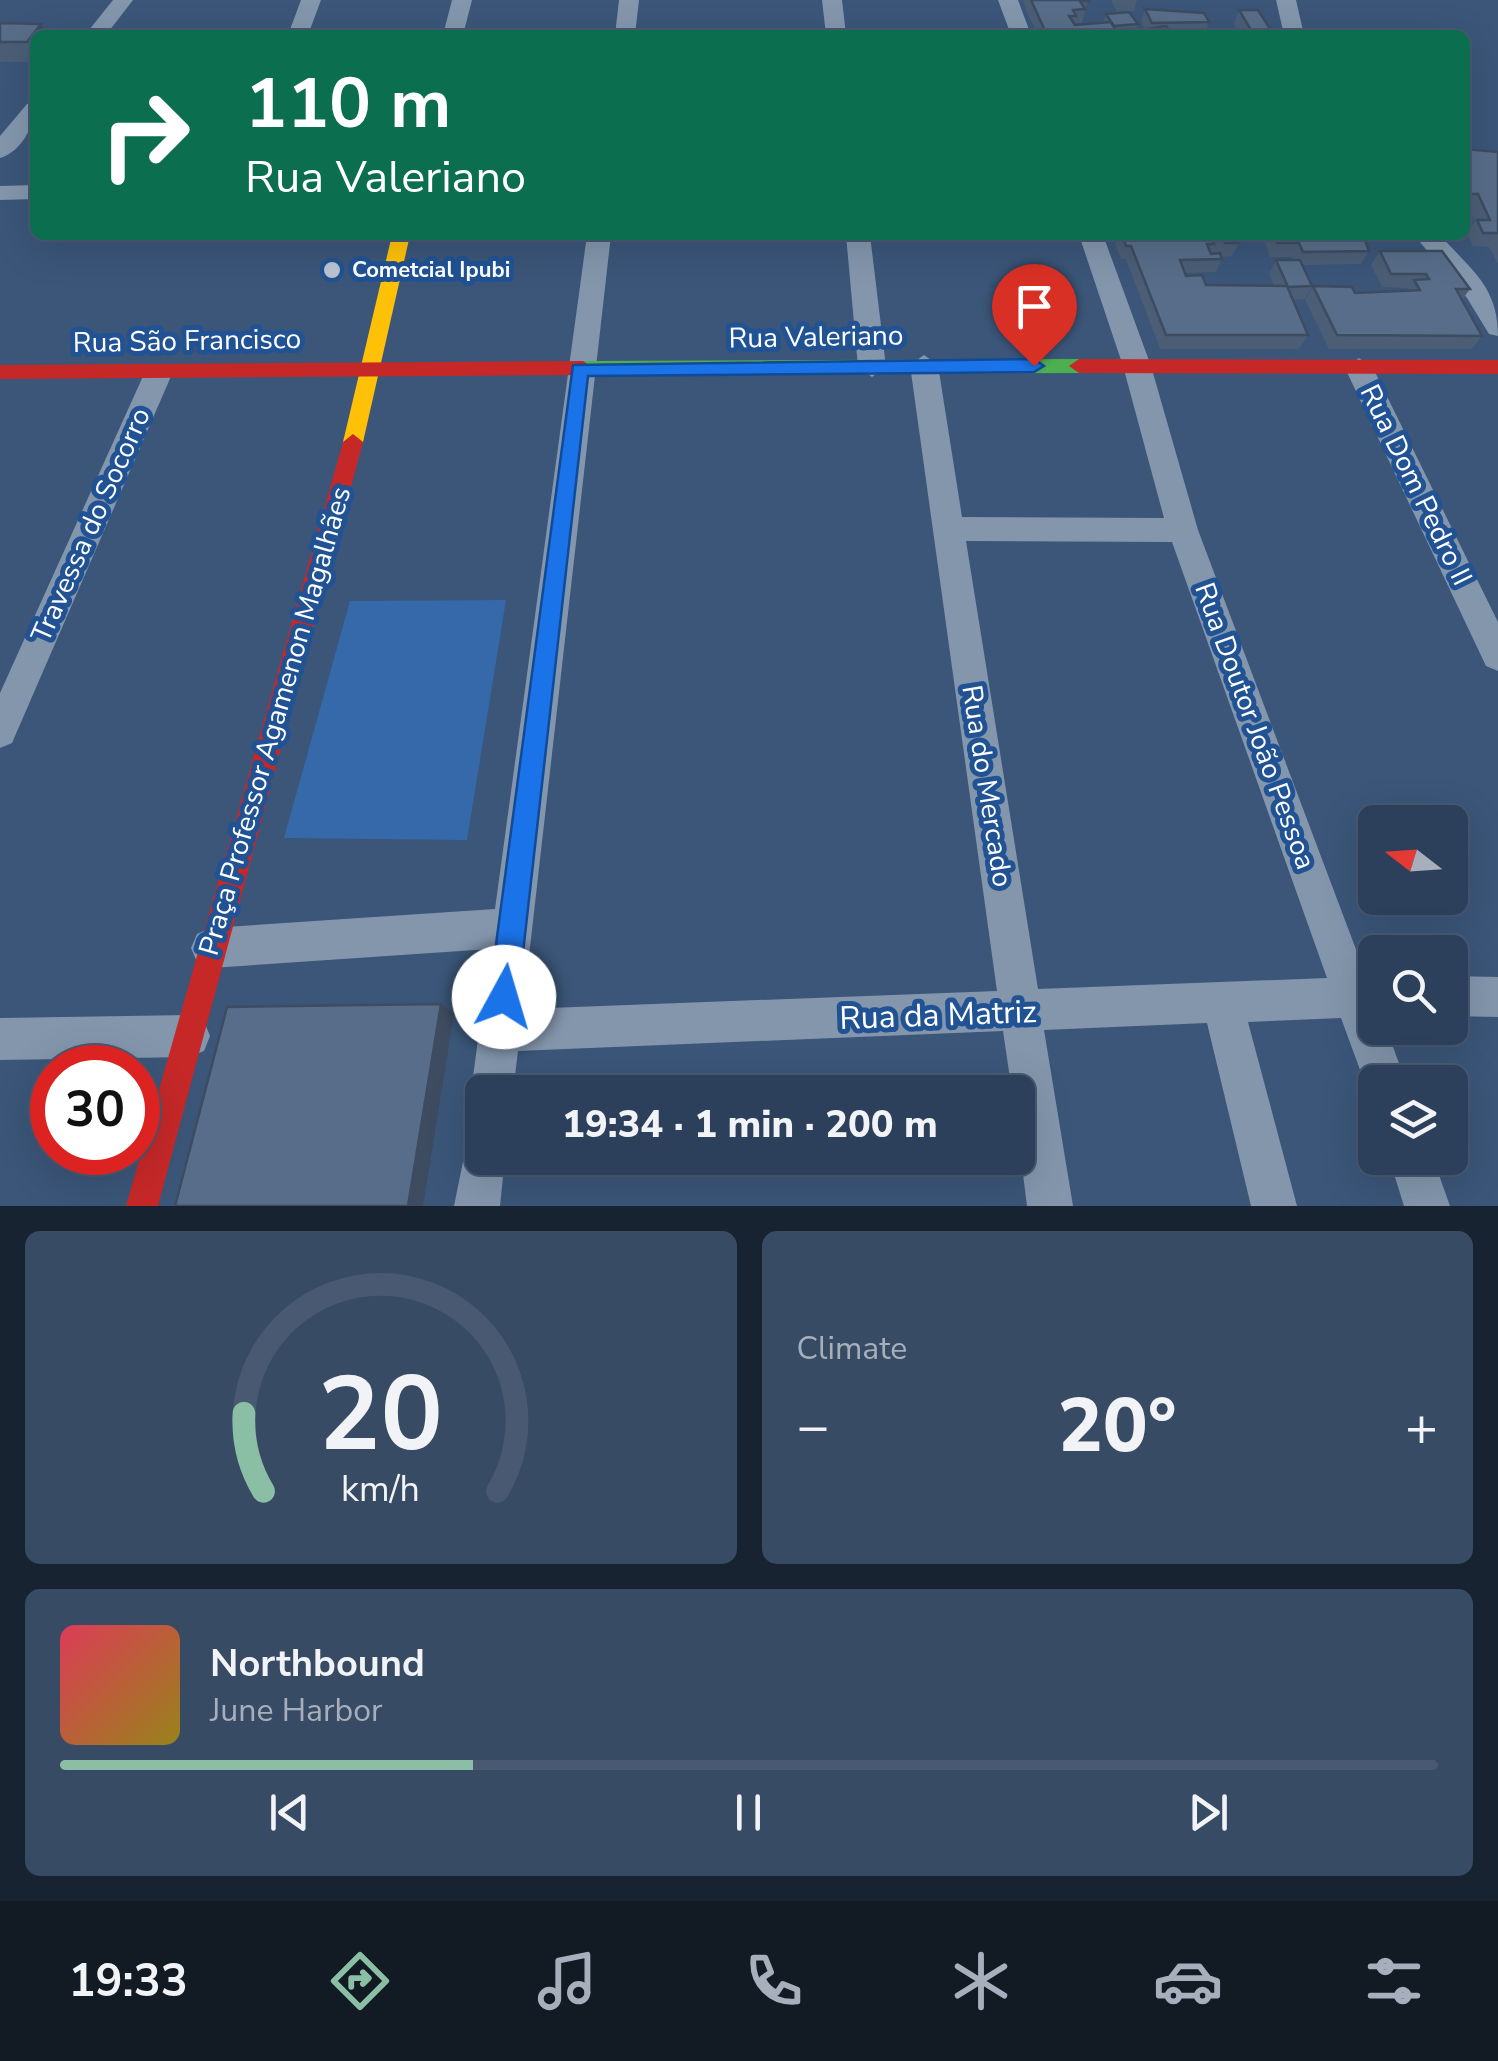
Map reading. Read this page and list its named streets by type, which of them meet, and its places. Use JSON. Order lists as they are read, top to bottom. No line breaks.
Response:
{"streets":{"street":["Rua Valeriano","Rua São Francisco","Rua Dom Pedro II","Travessa do Socorro","Praça Professor Agamenon Magalhães","Rua Doutor João Pessoa","Rua do Mercado","Rua da Matriz"]},"crossings":[["Rua Valeriano","Rua São Francisco"],["Rua Valeriano","Rua Dom Pedro II"],["Rua Valeriano","Praça Professor Agamenon Magalhães"],["Rua Valeriano","Rua Doutor João Pessoa"],["Rua Valeriano","Rua do Mercado"],["Rua São Francisco","Travessa do Socorro"],["Rua São Francisco","Praça Professor Agamenon Magalhães"],["Rua do Mercado","Rua da Matriz"]],"places":["Cometcial Ipubi"],"north":"left","page":{"turn":["110 m","Rua Valeriano"],"limit":"30","trip":"19:34 · 1 min · 200 m","tile":"Climate","heat":["−","20°","+"],"song":["Northbound","June Harbor"],"tabs":"19:33","gauge":["20","km/h"]}}
